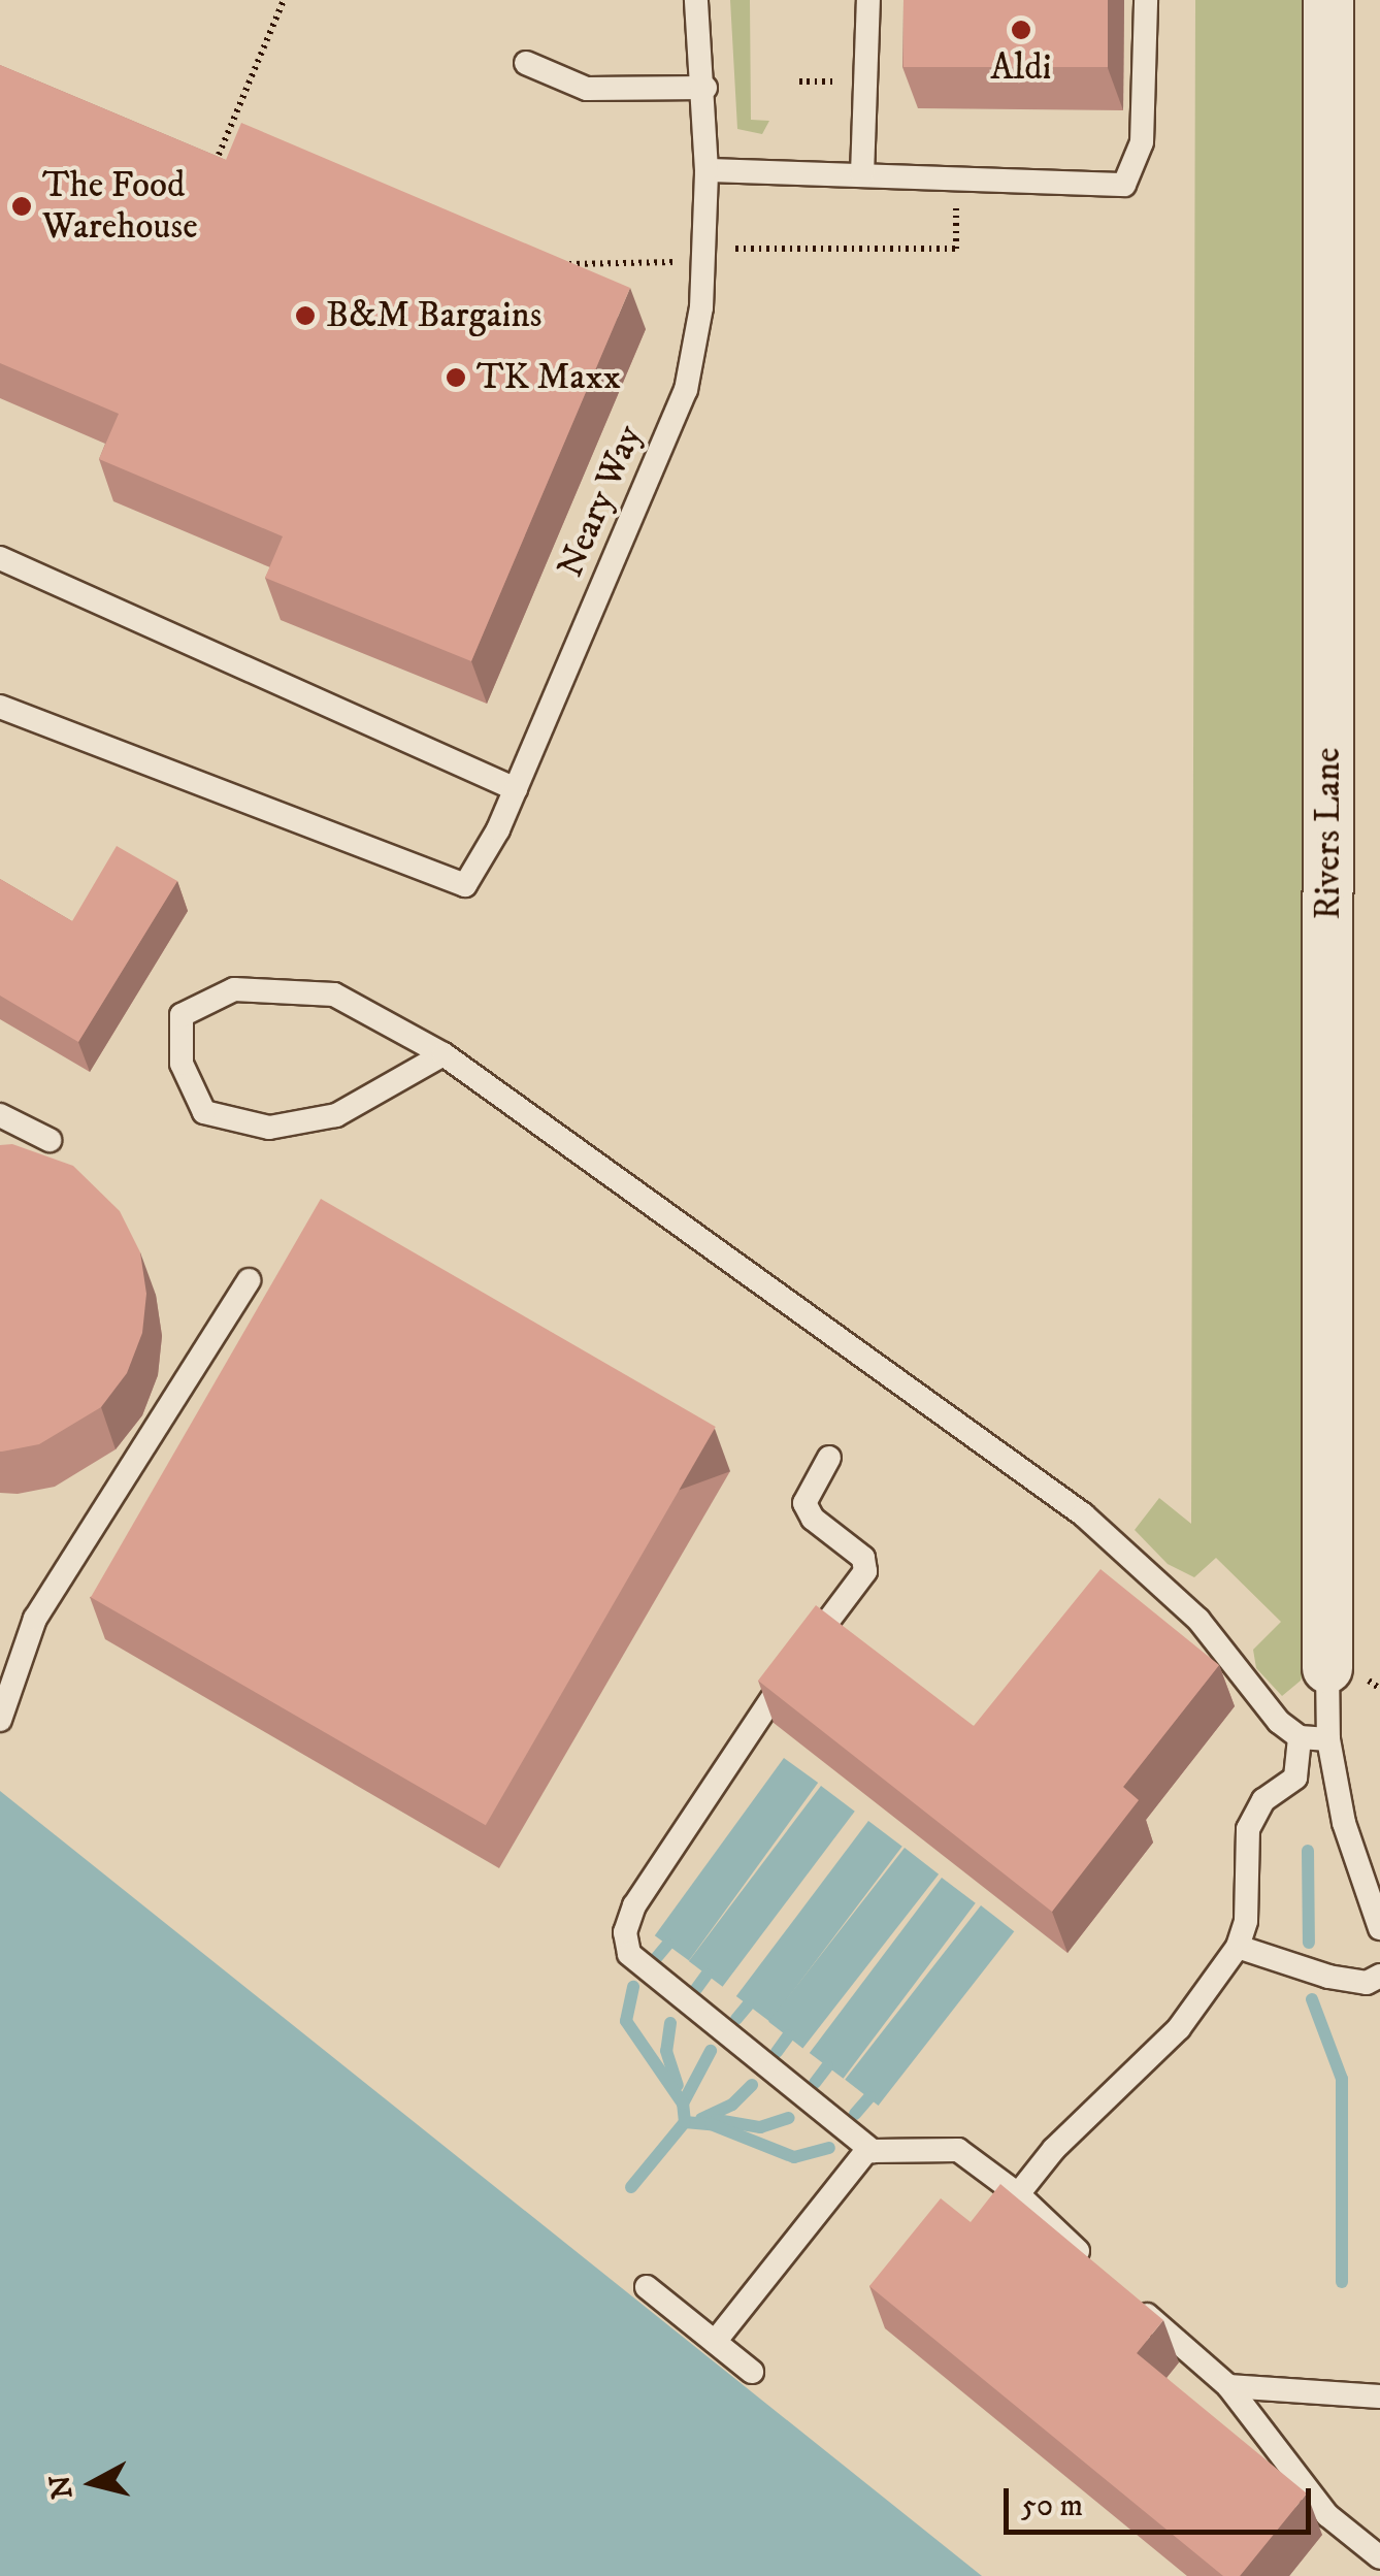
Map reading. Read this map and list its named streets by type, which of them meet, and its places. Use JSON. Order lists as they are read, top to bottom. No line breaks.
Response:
{"streets":{"street":["Rivers Lane"],"lane":["Neary Way"]},"places":["Aldi","The Food Warehouse","B&M Bargains","TK Maxx"],"scale_bar":"50 m","north":"left"}
